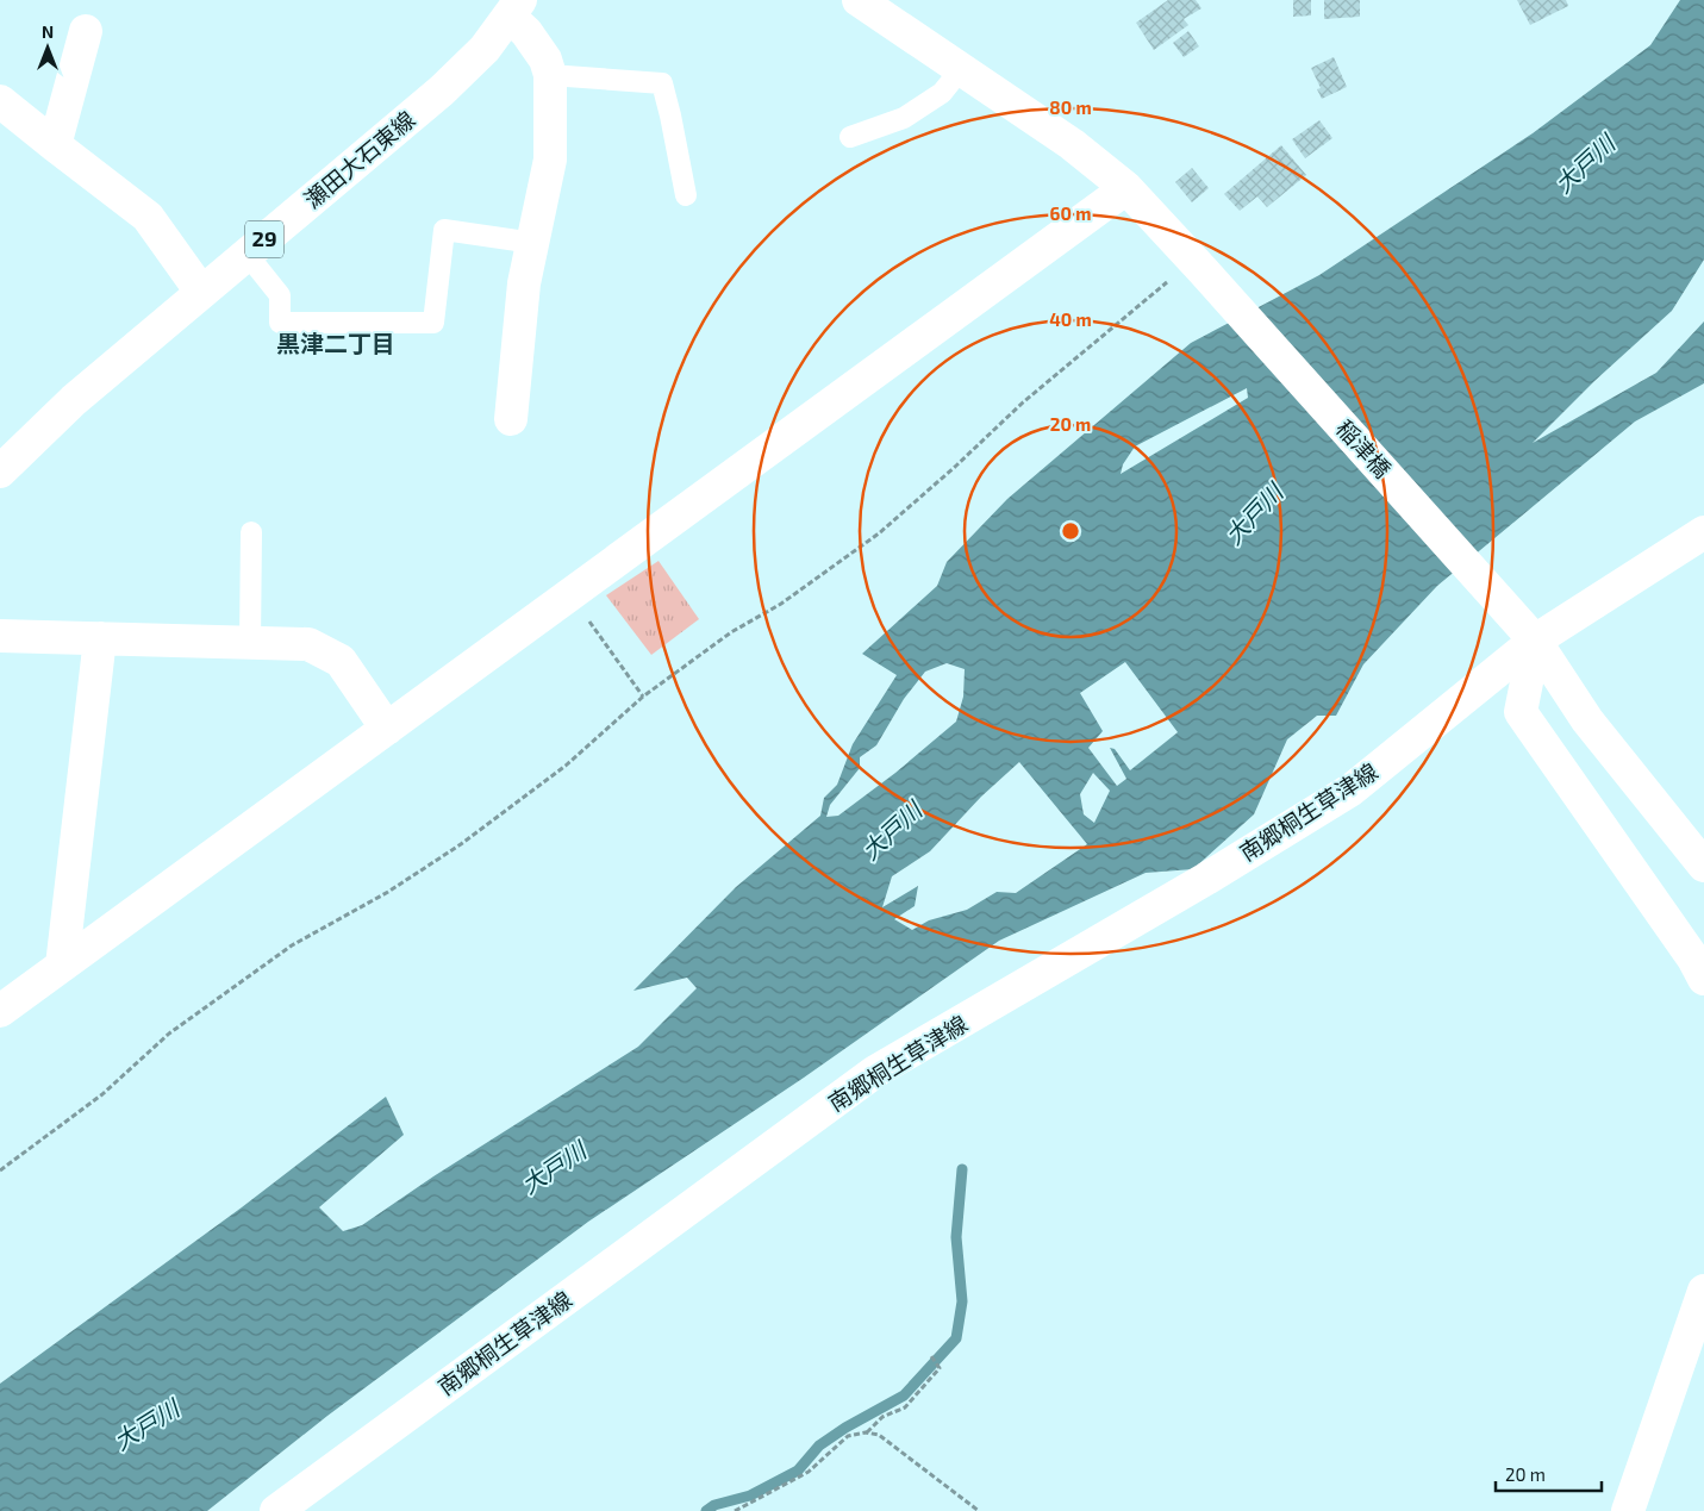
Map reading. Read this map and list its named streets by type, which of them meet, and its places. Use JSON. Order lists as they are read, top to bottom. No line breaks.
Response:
{"streets":{"street":["瀬田大石東線","29","稲津橋","南郷桐生草津線"]},"crossings":[["稲津橋","南郷桐生草津線"]],"districts":["黒津二丁目"],"water":["大戸川"],"scale_bar":"20 m","north":"top","rings":["80 m","60 m","40 m","20 m"]}
